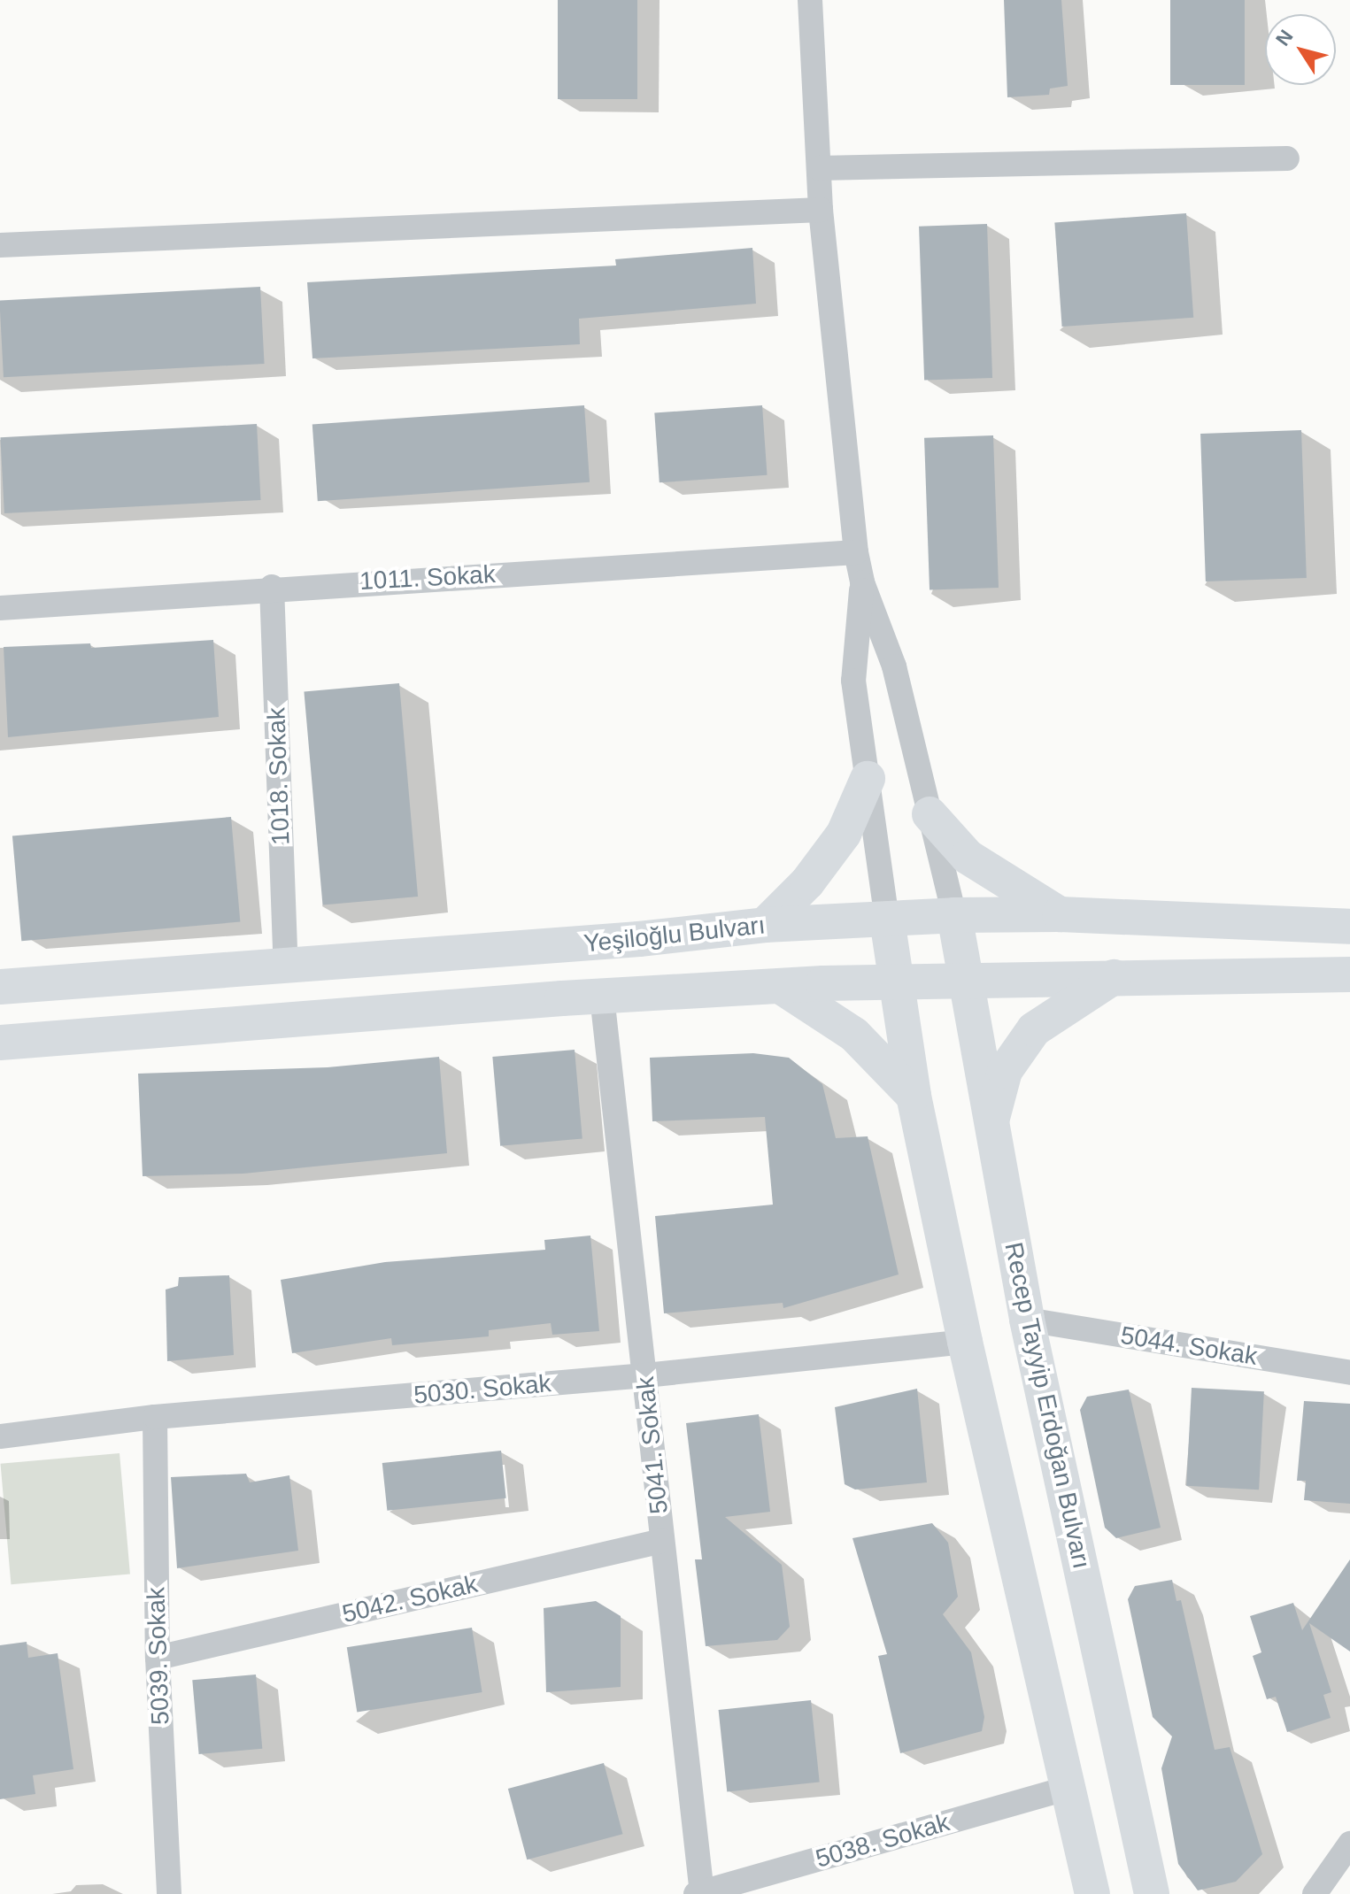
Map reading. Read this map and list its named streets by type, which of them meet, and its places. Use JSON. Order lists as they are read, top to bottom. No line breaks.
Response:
{"streets":{"main road":["Yeşiloğlu Bulvarı","Recep Tayyip Erdoğan Bulvarı"],"street":["1011. Sokak","1018. Sokak","5044. Sokak","5030. Sokak","5041. Sokak","5042. Sokak","5039. Sokak","5038. Sokak"]},"crossings":[["1011. Sokak","1018. Sokak"],["1018. Sokak","Yeşiloğlu Bulvarı"],["Yeşiloğlu Bulvarı","Recep Tayyip Erdoğan Bulvarı"],["5044. Sokak","Recep Tayyip Erdoğan Bulvarı"],["5030. Sokak","5041. Sokak"],["5030. Sokak","5039. Sokak"],["5041. Sokak","5042. Sokak"],["5041. Sokak","5038. Sokak"],["5042. Sokak","5039. Sokak"]],"north":"top left"}
